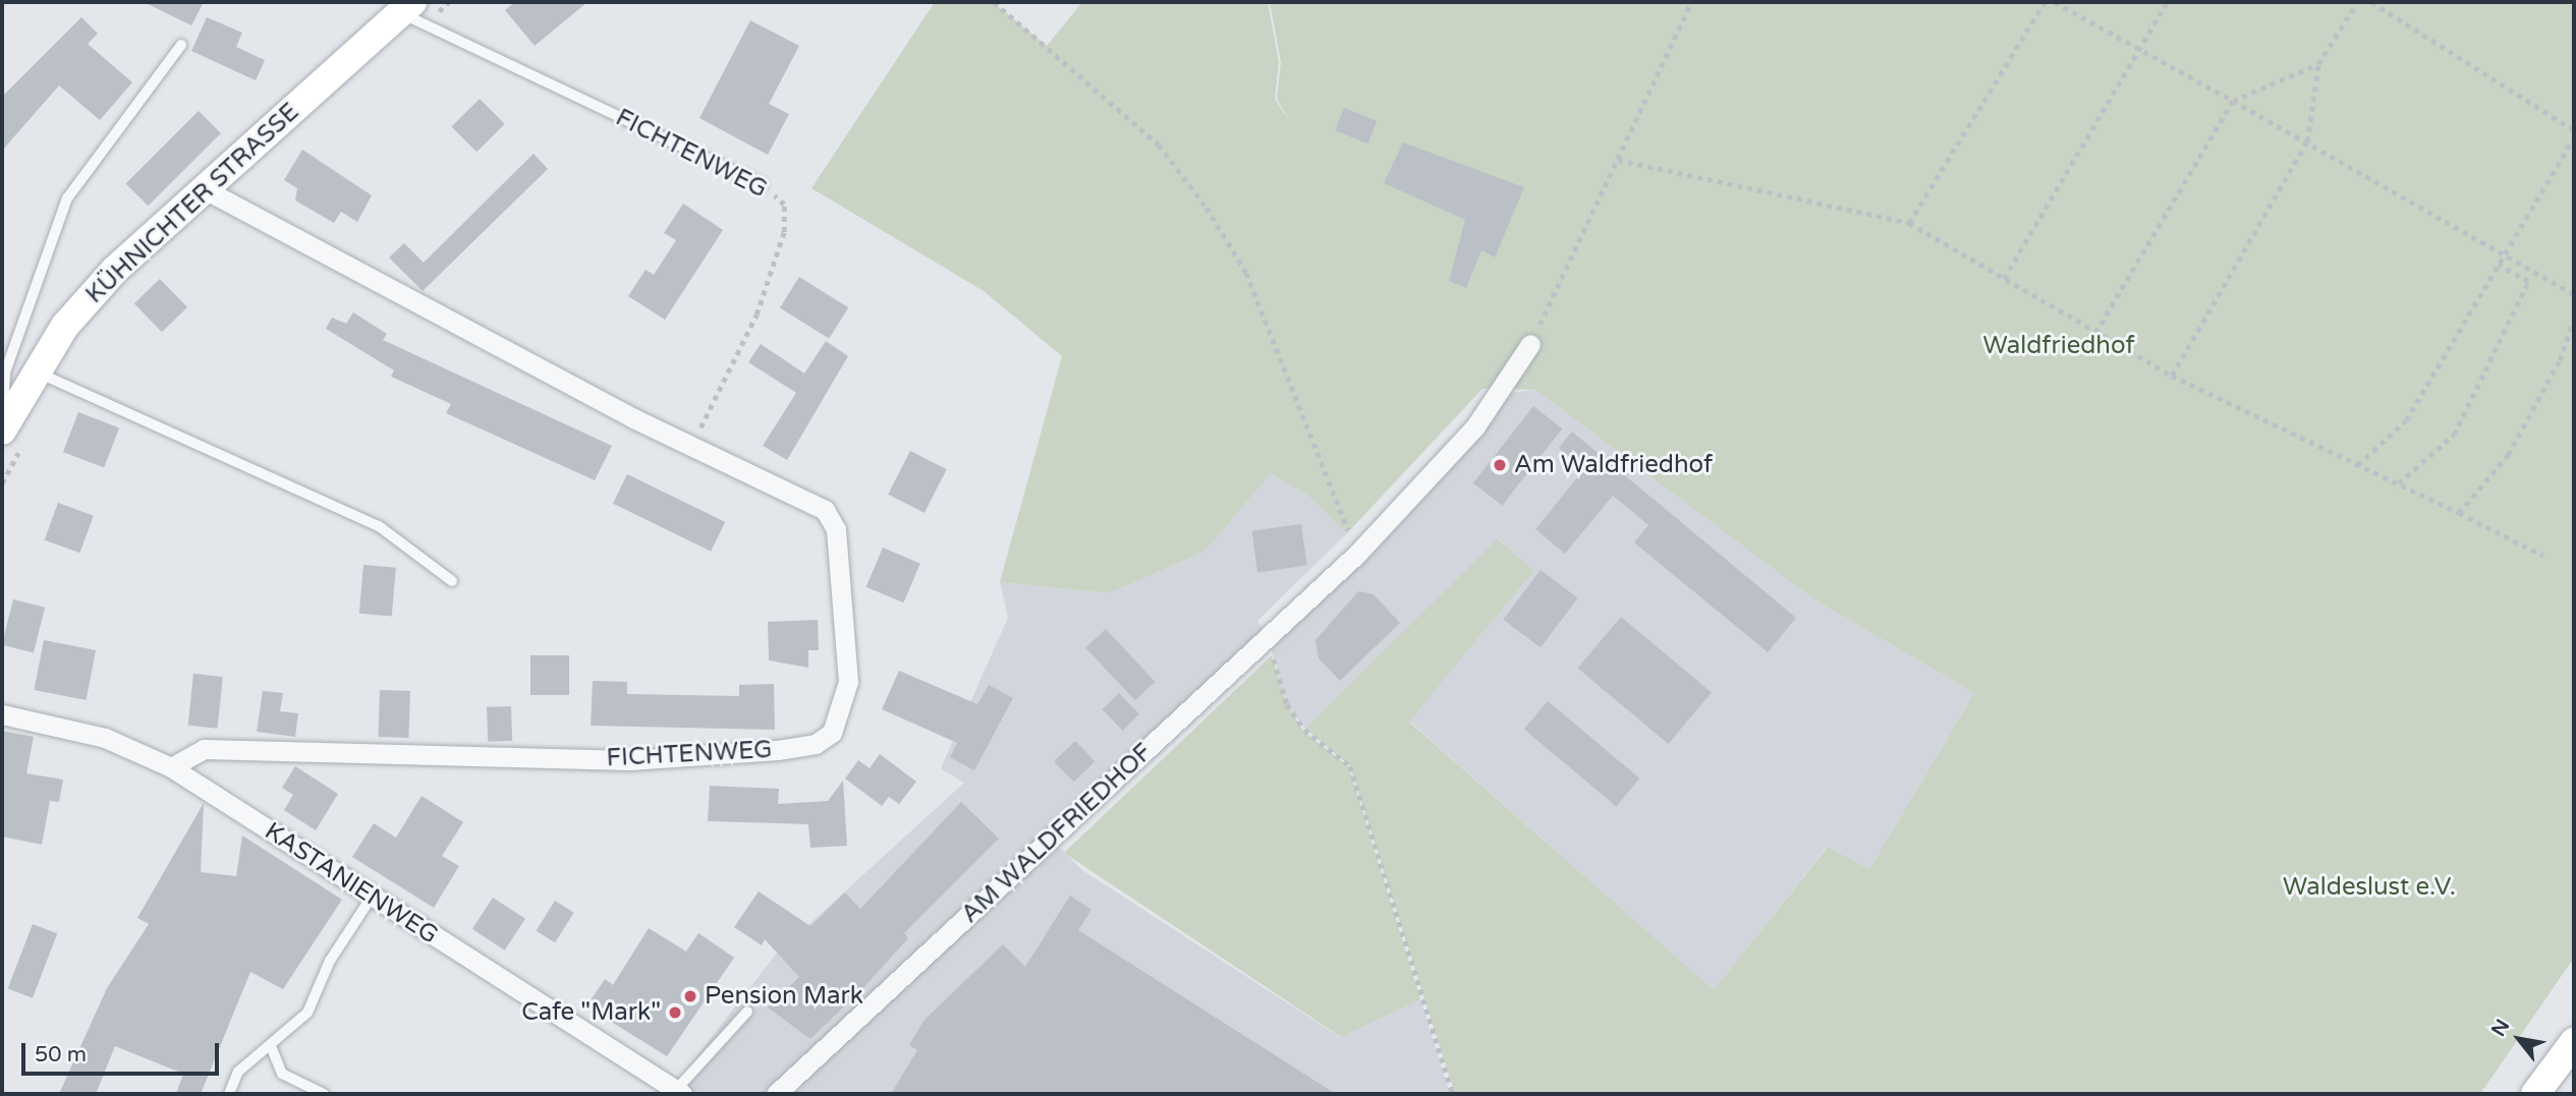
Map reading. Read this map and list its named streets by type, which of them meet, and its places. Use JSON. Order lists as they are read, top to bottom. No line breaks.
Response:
{"streets":{"street":["FICHTENWEG","KÜHNICHTER STRASSE","AM WALDFRIEDHOF","KASTANIENWEG"]},"crossings":[["FICHTENWEG","KÜHNICHTER STRASSE"],["FICHTENWEG","KASTANIENWEG"]],"parks":["Waldfriedhof","Waldeslust e.V."],"places":["Am Waldfriedhof","Pension Mark","Cafe \"Mark\""],"scale_bar":"50 m","north":"top left"}
